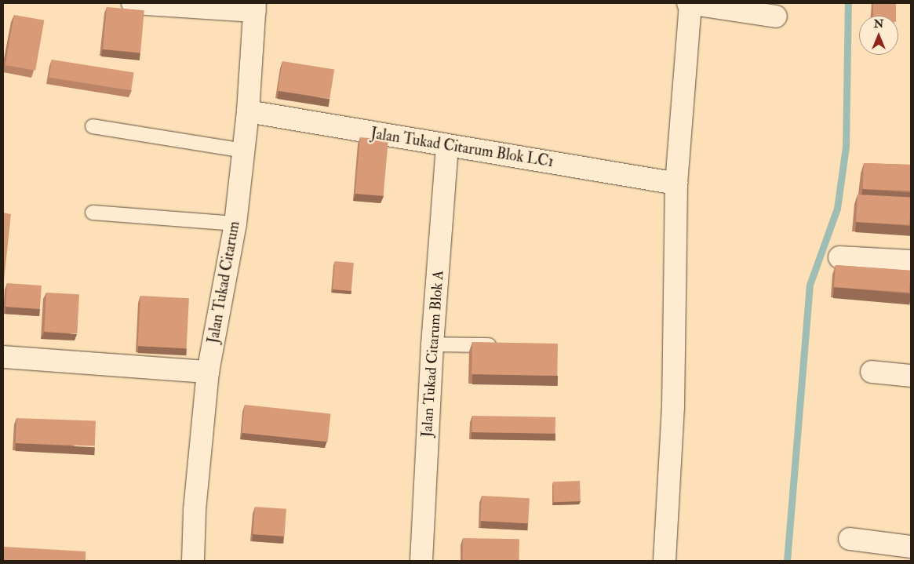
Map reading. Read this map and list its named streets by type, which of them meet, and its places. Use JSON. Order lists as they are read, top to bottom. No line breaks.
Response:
{"streets":{"street":["Jalan Tukad Citarum Blok LC1","Jalan Tukad Citarum","Jalan Tukad Citarum Blok A"]},"crossings":[["Jalan Tukad Citarum Blok LC1","Jalan Tukad Citarum"],["Jalan Tukad Citarum Blok LC1","Jalan Tukad Citarum Blok A"]],"north":"top"}
